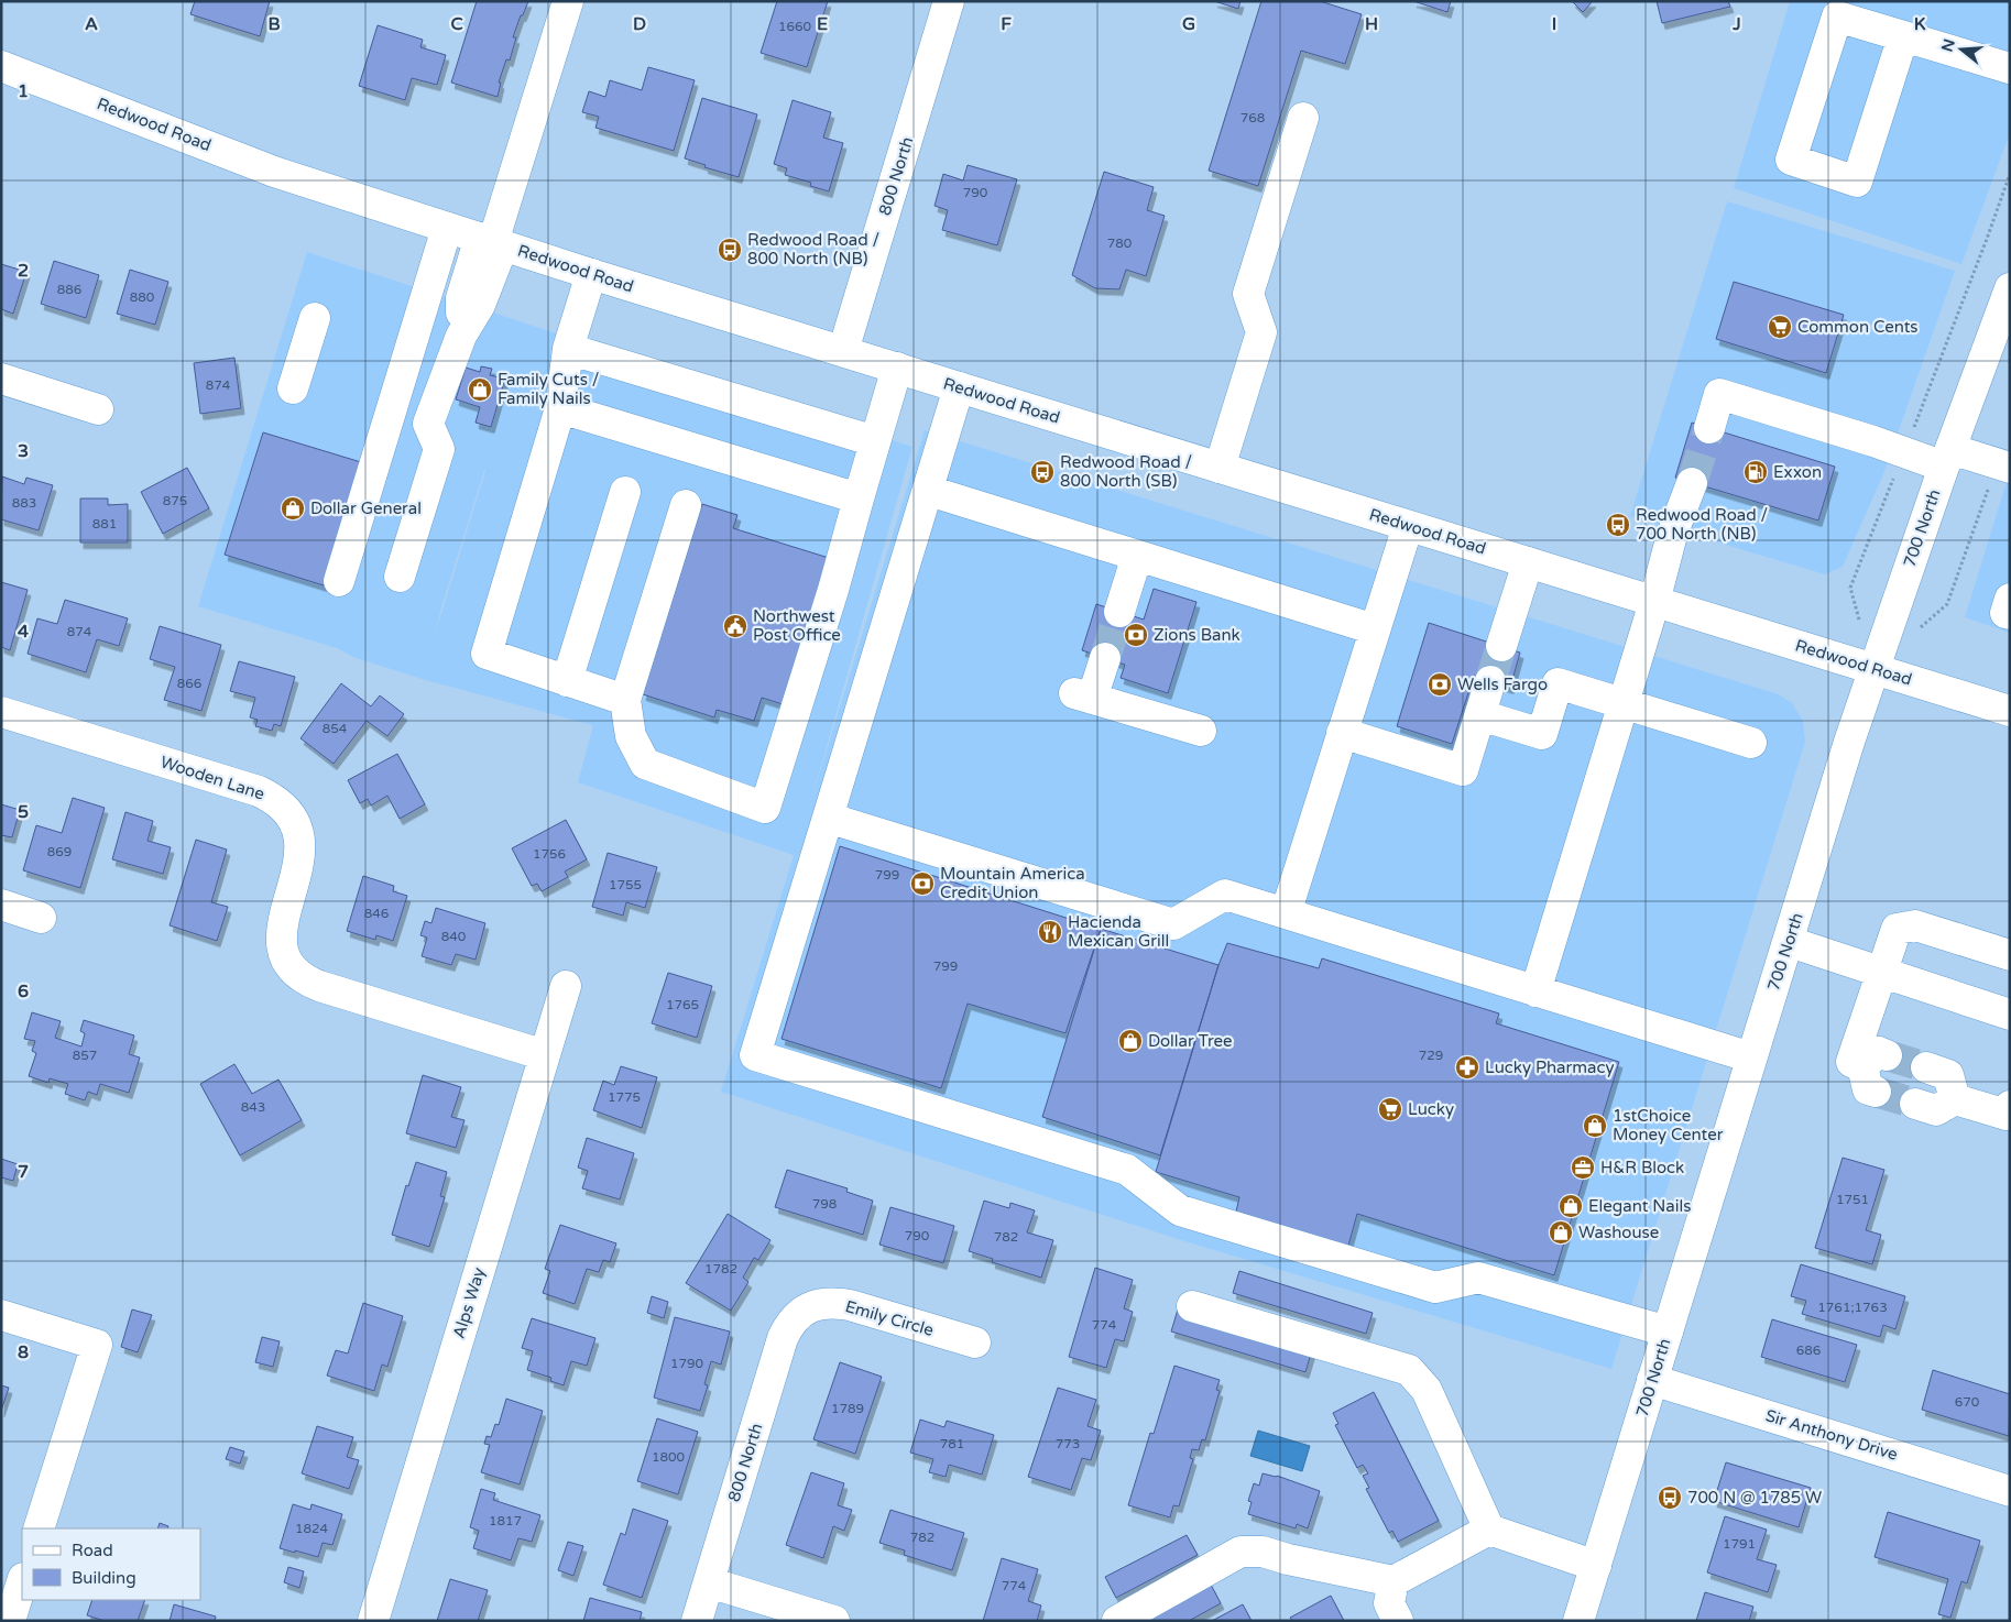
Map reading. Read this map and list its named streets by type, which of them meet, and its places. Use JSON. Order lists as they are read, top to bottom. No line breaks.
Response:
{"streets":{"main road":["Redwood Road","800 North","700 North","Wooden Lane","Alps Way","Emily Circle","Sir Anthony Drive"]},"crossings":[["Redwood Road","800 North"],["Redwood Road","700 North"],["800 North","Emily Circle"],["700 North","Sir Anthony Drive"],["Wooden Lane","Alps Way"]],"places":{"bus stop":["Redwood Road / 800 North (NB)","Redwood Road / 800 North (SB)","Redwood Road / 700 North (NB)","700 N @ 1785 W"],"supermarket":["Common Cents","Lucky"],"shop":["Family Cuts / Family Nails","Dollar General","Dollar Tree","1stChoice Money Center","Elegant Nails","Washouse"],"fuel station":["Exxon"],"public building":["Northwest Post Office"],"bank":["Zions Bank","Wells Fargo","Mountain America Credit Union"],"restaurant":["Hacienda Mexican Grill"],"pharmacy":["Lucky Pharmacy"],"office":["H&R Block"]},"house_numbers":["1660","768","790","780","886","880","874","875","883","881","874","866","854","869","1756","799","1755","846","840","799","1765","857","729","1775","843","1751","798","790","782","1782","1761;1763","774","686","1790","670","1789","781","773","1800","1817","1824","782","1791","774"],"legend":["Road","Building"],"north":"left","grid":{"columns":["A","B","C","D","E","F","G","H","I","J","K"],"rows":["1","2","3","4","5","6","7","8"]}}
